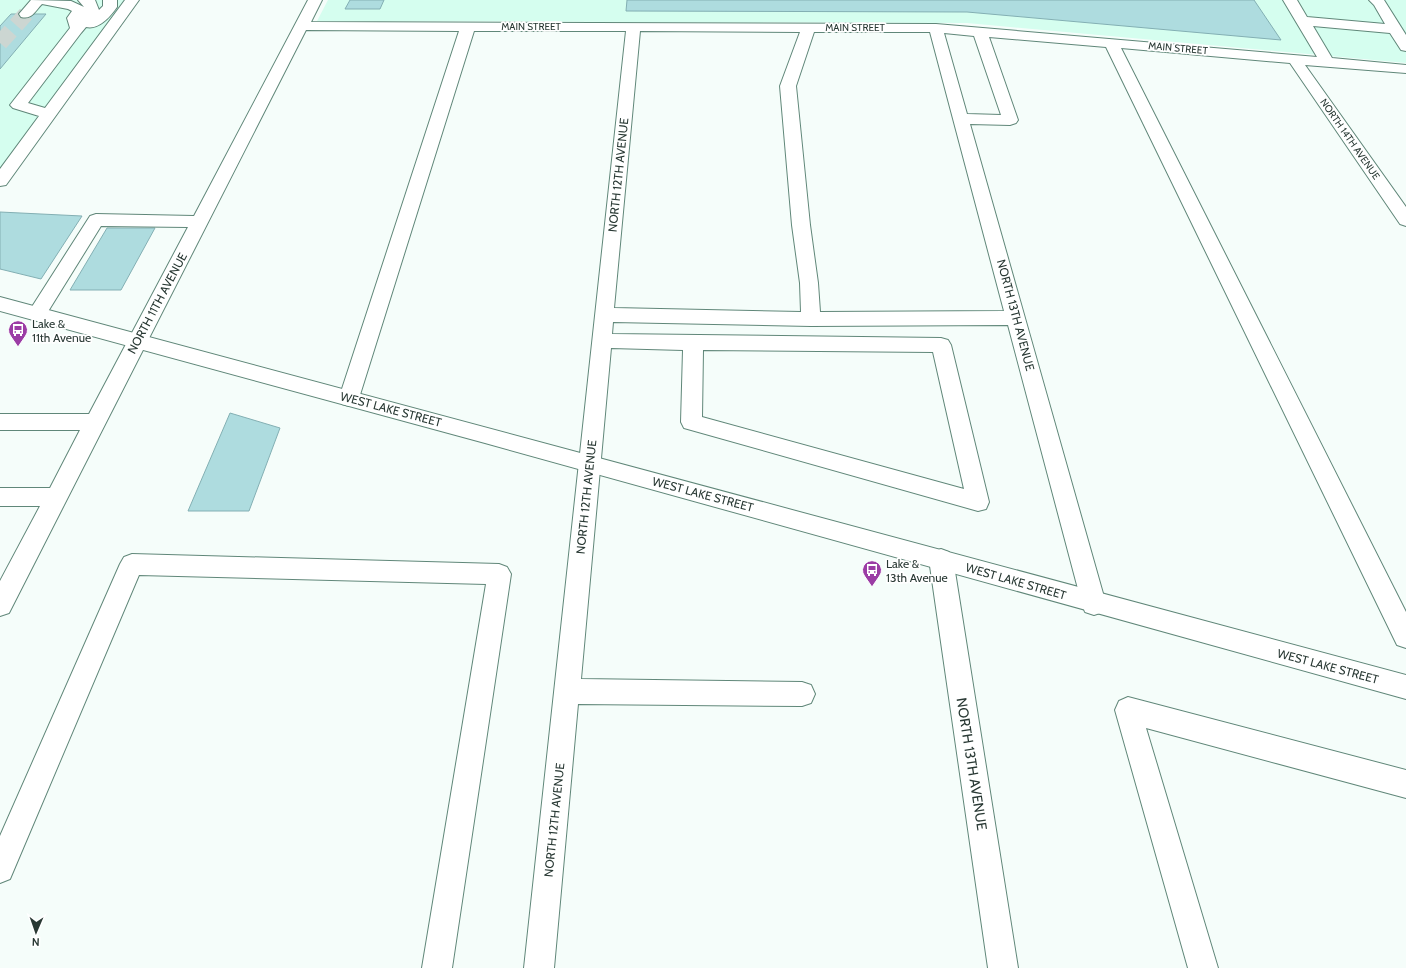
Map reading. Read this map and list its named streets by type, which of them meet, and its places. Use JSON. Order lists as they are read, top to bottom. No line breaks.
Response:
{"streets":{"street":["MAIN STREET","NORTH 14TH AVENUE","NORTH 12TH AVENUE","NORTH 11TH AVENUE","NORTH 13TH AVENUE","WEST LAKE STREET"]},"crossings":[["MAIN STREET","NORTH 14TH AVENUE"],["MAIN STREET","NORTH 12TH AVENUE"],["MAIN STREET","NORTH 11TH AVENUE"],["MAIN STREET","NORTH 13TH AVENUE"],["NORTH 12TH AVENUE","WEST LAKE STREET"],["NORTH 11TH AVENUE","WEST LAKE STREET"],["NORTH 13TH AVENUE","WEST LAKE STREET"]],"places":{"bus stop":["Lake & 11th Avenue","Lake & 13th Avenue"]},"north":"bottom"}
